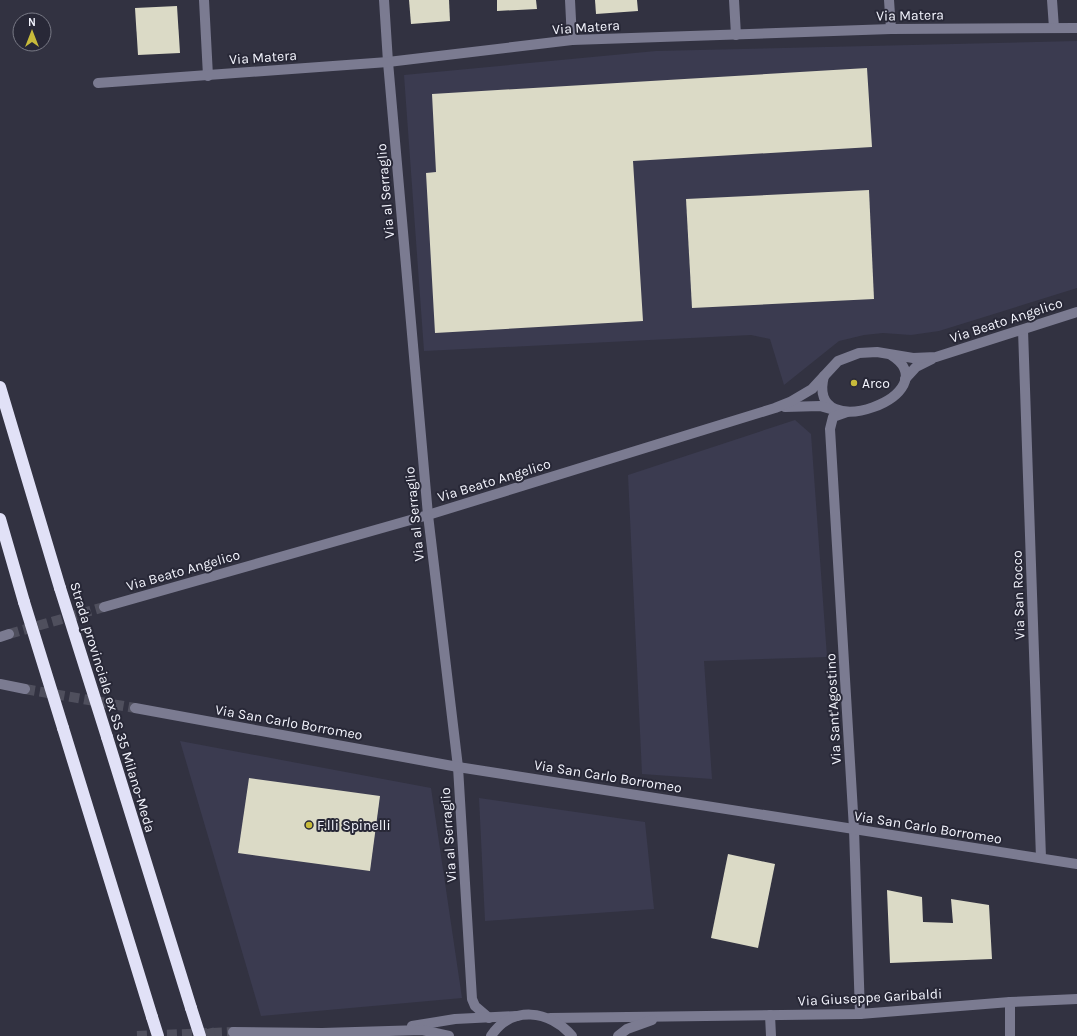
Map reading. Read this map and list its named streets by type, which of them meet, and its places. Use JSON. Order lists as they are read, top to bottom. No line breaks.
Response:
{"streets":{"highway":["Strada provinciale ex SS 35 Milano-Meda"],"street":["Via Matera","Via al Serraglio","Via Beato Angelico","Via San Rocco","Via Sant'Agostino","Via San Carlo Borromeo","Via Giuseppe Garibaldi"]},"crossings":[["Via Matera","Via al Serraglio"],["Via al Serraglio","Via Beato Angelico"],["Via al Serraglio","Via San Carlo Borromeo"],["Via Beato Angelico","Via San Rocco"],["Via Beato Angelico","Via Sant'Agostino"],["Via San Rocco","Via San Carlo Borromeo"],["Via Sant'Agostino","Via San Carlo Borromeo"],["Via Sant'Agostino","Via Giuseppe Garibaldi"]],"places":["Arco","F.lli Spinelli"],"north":"top"}
